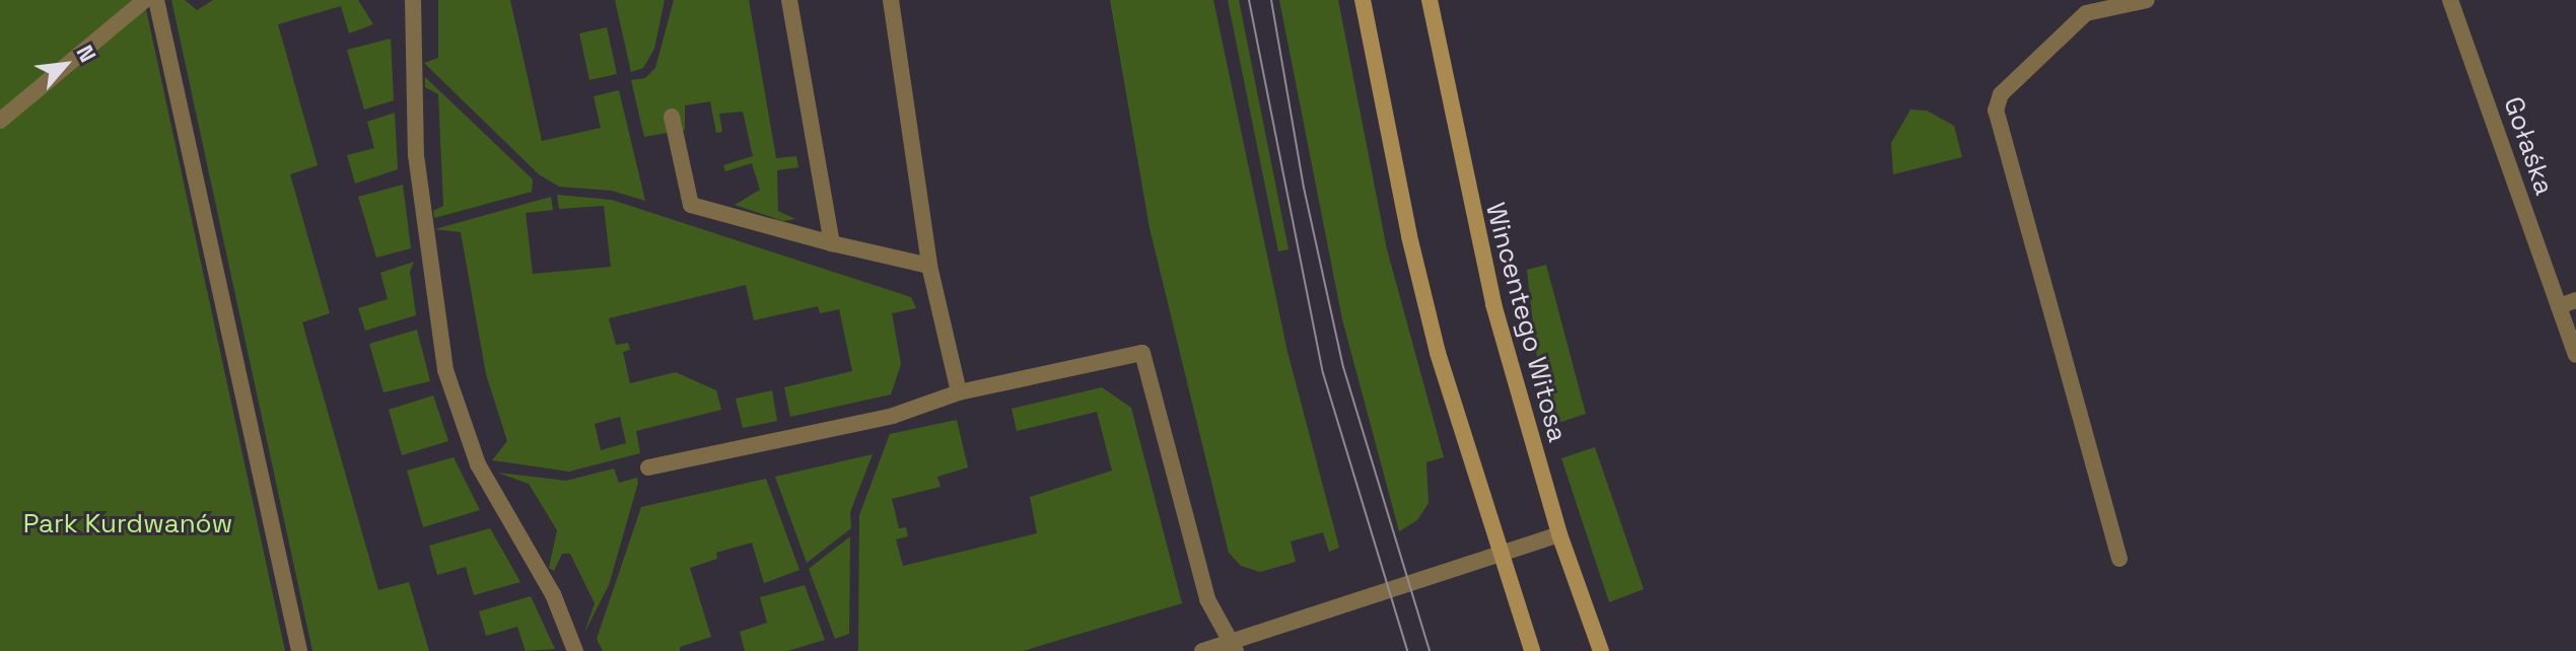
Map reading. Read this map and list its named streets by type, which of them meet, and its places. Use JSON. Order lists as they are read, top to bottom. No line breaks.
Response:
{"streets":{"main road":["Wincentego Witosa"],"street":["Gołaśka"]},"parks":["Park Kurdwanów"],"north":"top right"}
